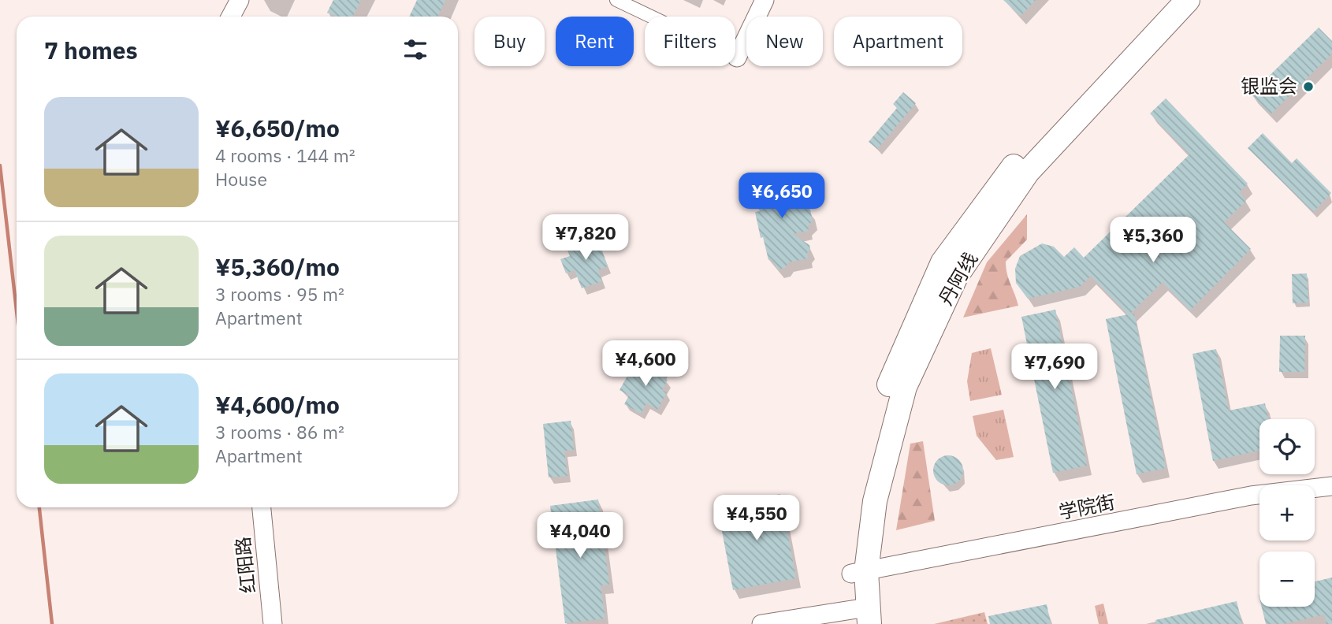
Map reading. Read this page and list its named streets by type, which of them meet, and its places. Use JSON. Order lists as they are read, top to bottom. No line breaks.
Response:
{"streets":{"highway":["丹阿线"],"street":["学院街","红阳路"]},"crossings":[["丹阿线","学院街"]],"places":["银监会"],"page":{"chip":["Buy","Rent","Filters","New","Apartment"],"heading":"7 homes","list":[{"name":"¥6,650/mo","note":"4 rooms · 144 m² · House"},{"name":"¥5,360/mo","note":"3 rooms · 95 m² · Apartment"},{"name":"¥4,600/mo","note":"3 rooms · 86 m² · Apartment"}],"price":["¥6,650","¥7,820","¥5,360","¥4,600","¥7,690","¥4,550","¥4,040"],"map_buttons":["+","−"]}}
